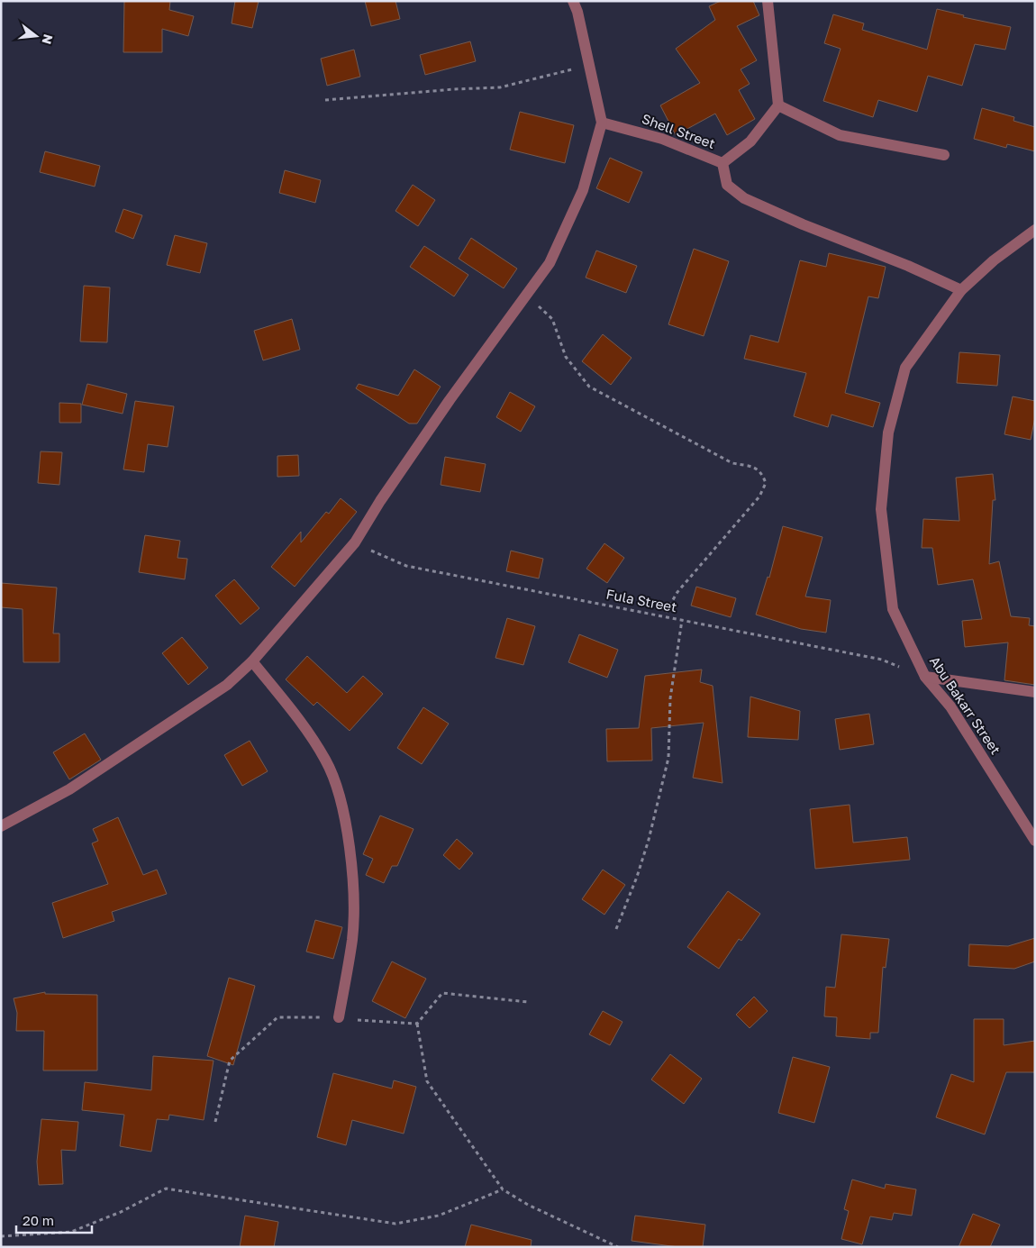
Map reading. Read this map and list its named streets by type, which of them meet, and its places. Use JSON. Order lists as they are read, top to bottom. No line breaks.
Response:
{"streets":{"street":["Shell Street","Abu Bakarr Street"],"path":["Fula Street"]},"crossings":[["Fula Street","Abu Bakarr Street"]],"scale_bar":"20 m","north":"right"}
